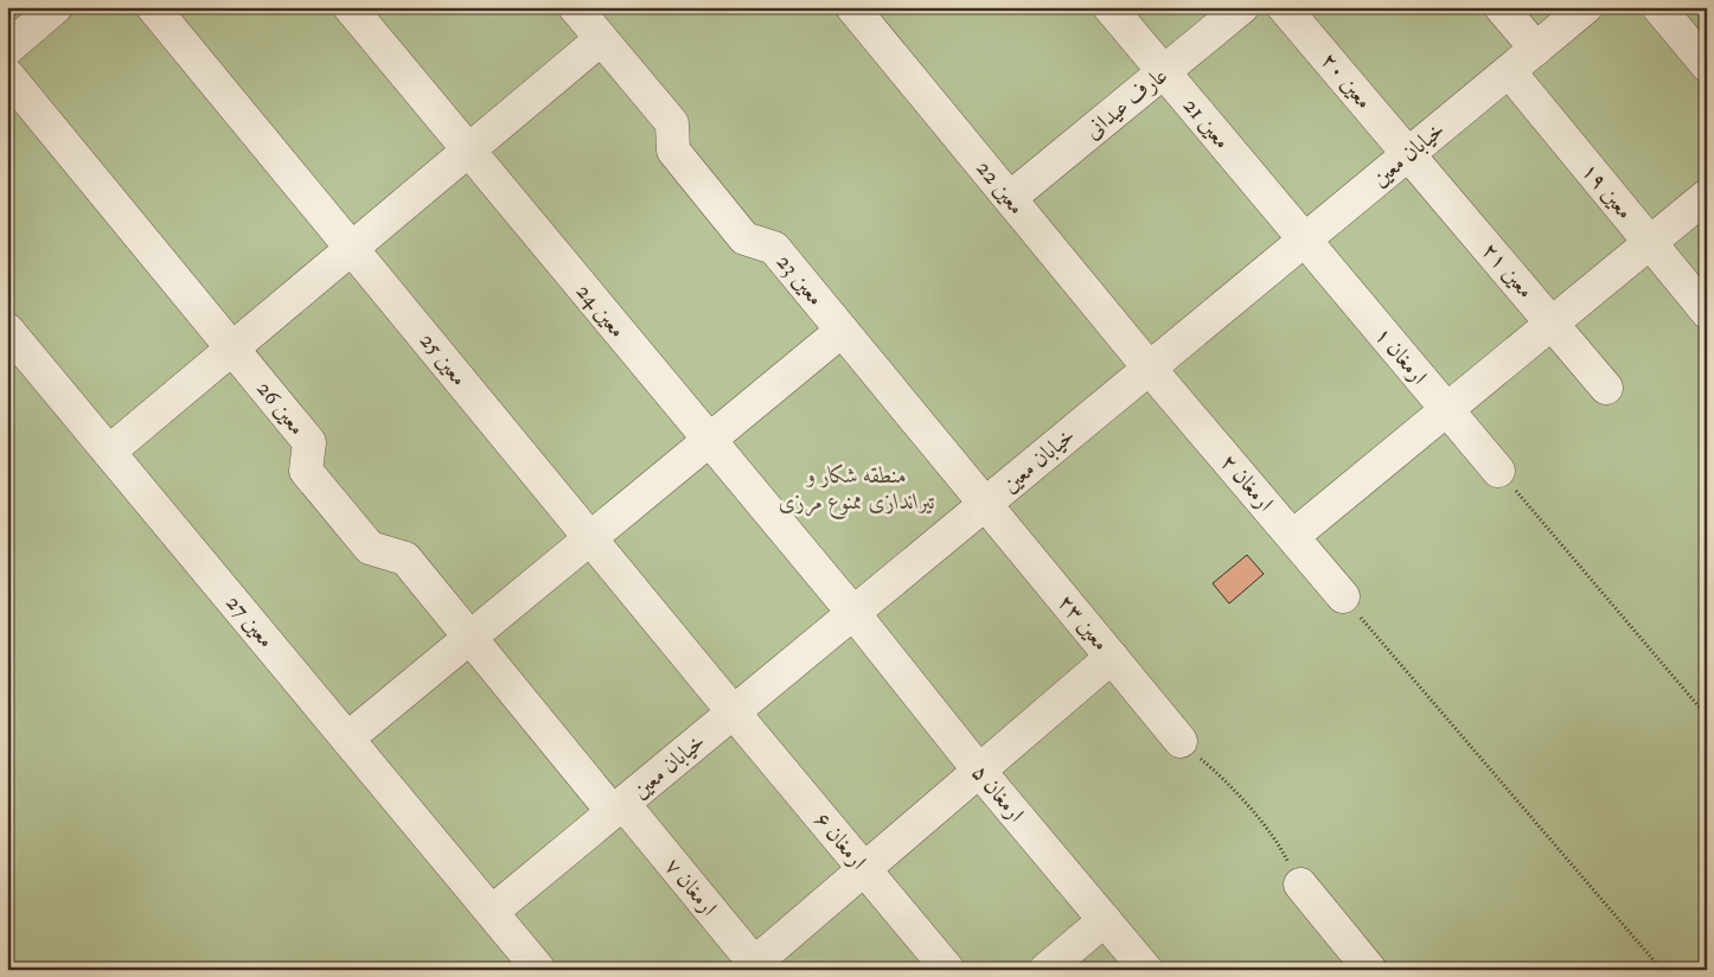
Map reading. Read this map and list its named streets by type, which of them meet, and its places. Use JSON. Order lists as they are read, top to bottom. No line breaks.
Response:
{"streets":{"street":["معین ۲۰","عارف عیدانی","معین 21","خیابان معین","معین 22","معین ۱۹","معین ۲۱","معین 23","معین 24","ارمغان ۱","معین 25","معین 26","ارمغان ۲","معین 27","معین ۲۳","ارمغان ۵","ارمغان ۶","ارمغان ۷"]},"crossings":[["معین ۲۰","خیابان معین"],["معین ۲۰","معین ۲۱"],["عارف عیدانی","معین 21"],["عارف عیدانی","معین 22"],["معین 21","خیابان معین"],["معین 21","ارمغان ۱"],["خیابان معین","معین 22"],["خیابان معین","معین ۱۹"],["خیابان معین","معین ۲۱"],["خیابان معین","معین 23"],["خیابان معین","معین 24"],["خیابان معین","ارمغان ۱"],["خیابان معین","معین 25"],["خیابان معین","معین 26"],["خیابان معین","ارمغان ۲"],["خیابان معین","معین 27"],["خیابان معین","معین ۲۳"],["خیابان معین","ارمغان ۵"],["خیابان معین","ارمغان ۶"],["خیابان معین","ارمغان ۷"],["معین 22","ارمغان ۲"],["معین 23","معین ۲۳"],["معین 24","ارمغان ۵"],["معین 25","ارمغان ۶"],["معین 26","ارمغان ۷"]],"parks":["منطقه شکار و تیراندازی ممنوع مرزی"]}
